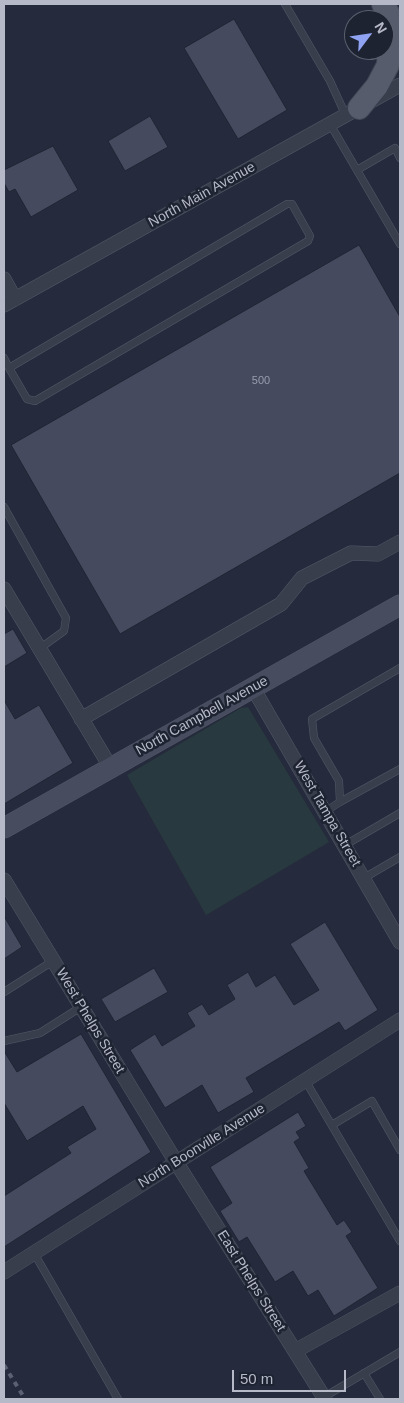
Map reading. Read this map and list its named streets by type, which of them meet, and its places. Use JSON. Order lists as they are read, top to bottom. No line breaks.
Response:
{"streets":{"main road":["North Campbell Avenue"],"street":["North Main Avenue","West Tampa Street","West Phelps Street","North Boonville Avenue","East Phelps Street"]},"crossings":[["North Campbell Avenue","West Tampa Street"],["West Phelps Street","North Boonville Avenue"],["West Phelps Street","East Phelps Street"],["North Boonville Avenue","East Phelps Street"]],"house_numbers":["500"],"scale_bar":"50 m","north":"top right"}
